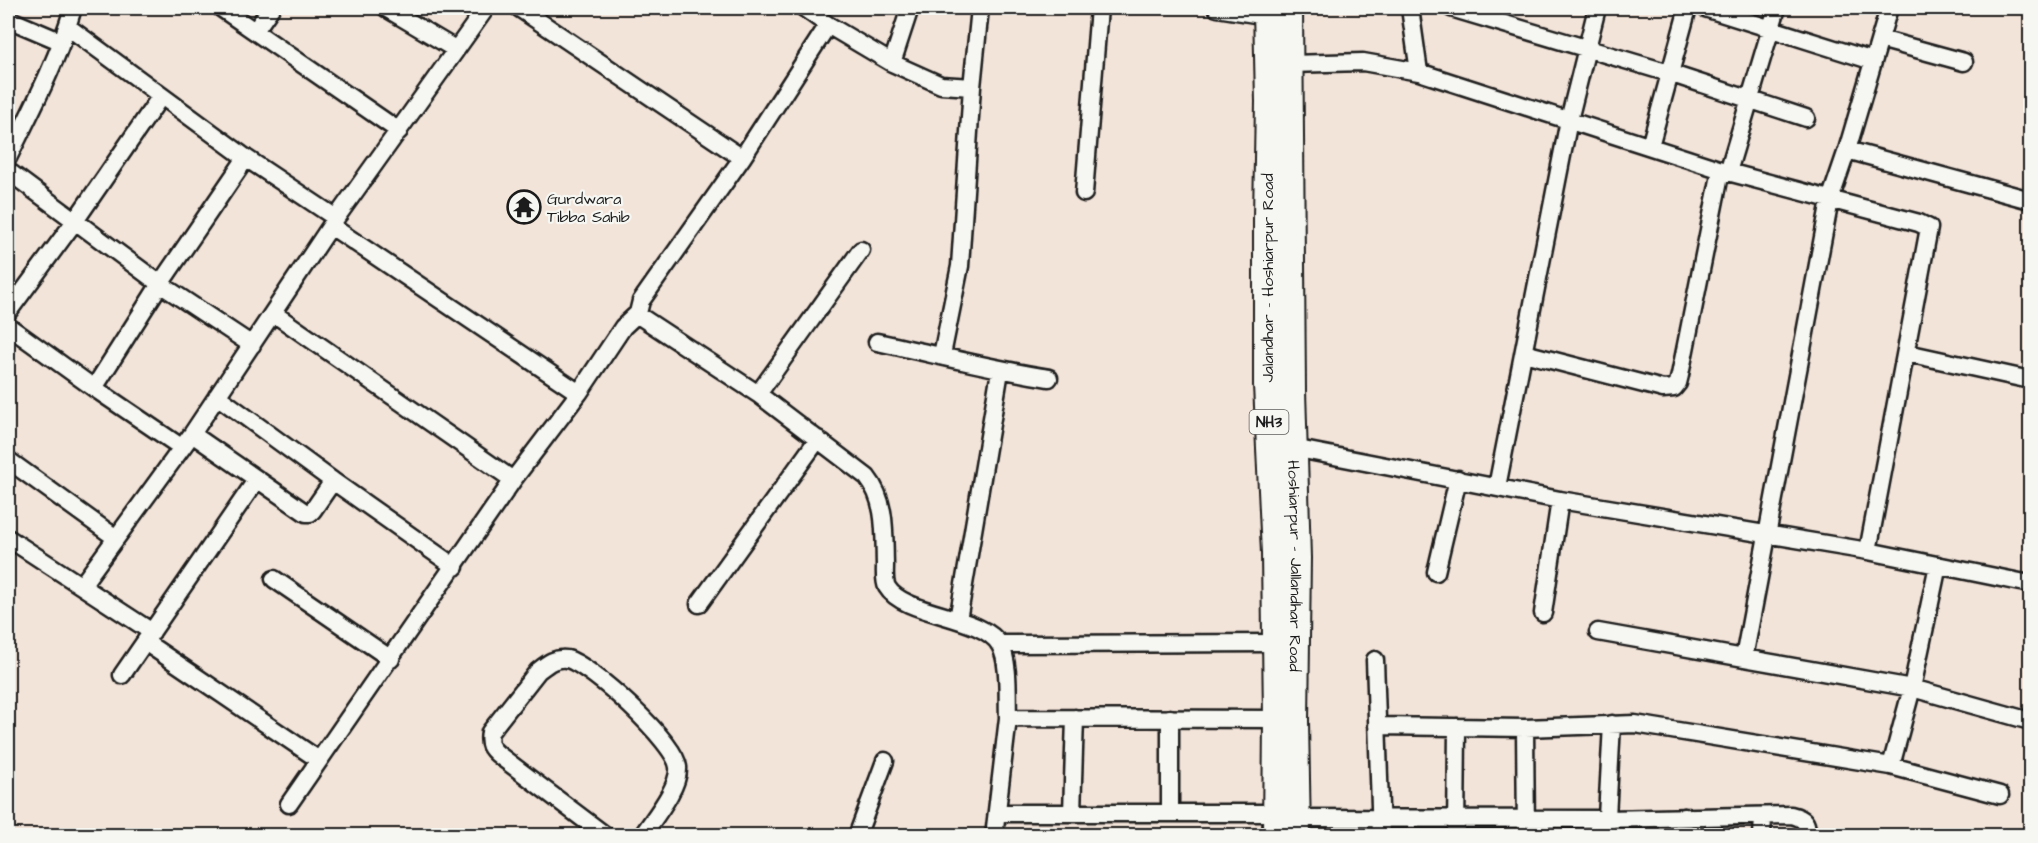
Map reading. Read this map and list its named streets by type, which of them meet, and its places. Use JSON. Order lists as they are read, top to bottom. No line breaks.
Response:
{"streets":{"highway":["Jalandhar - Hoshiarpur Road","NH3","Hoshiarpur - Jallandhar Road"]},"crossings":[["Jalandhar - Hoshiarpur Road","Hoshiarpur - Jallandhar Road"]],"places":{"temple":["Gurdwara Tibba Sahib"]}}
